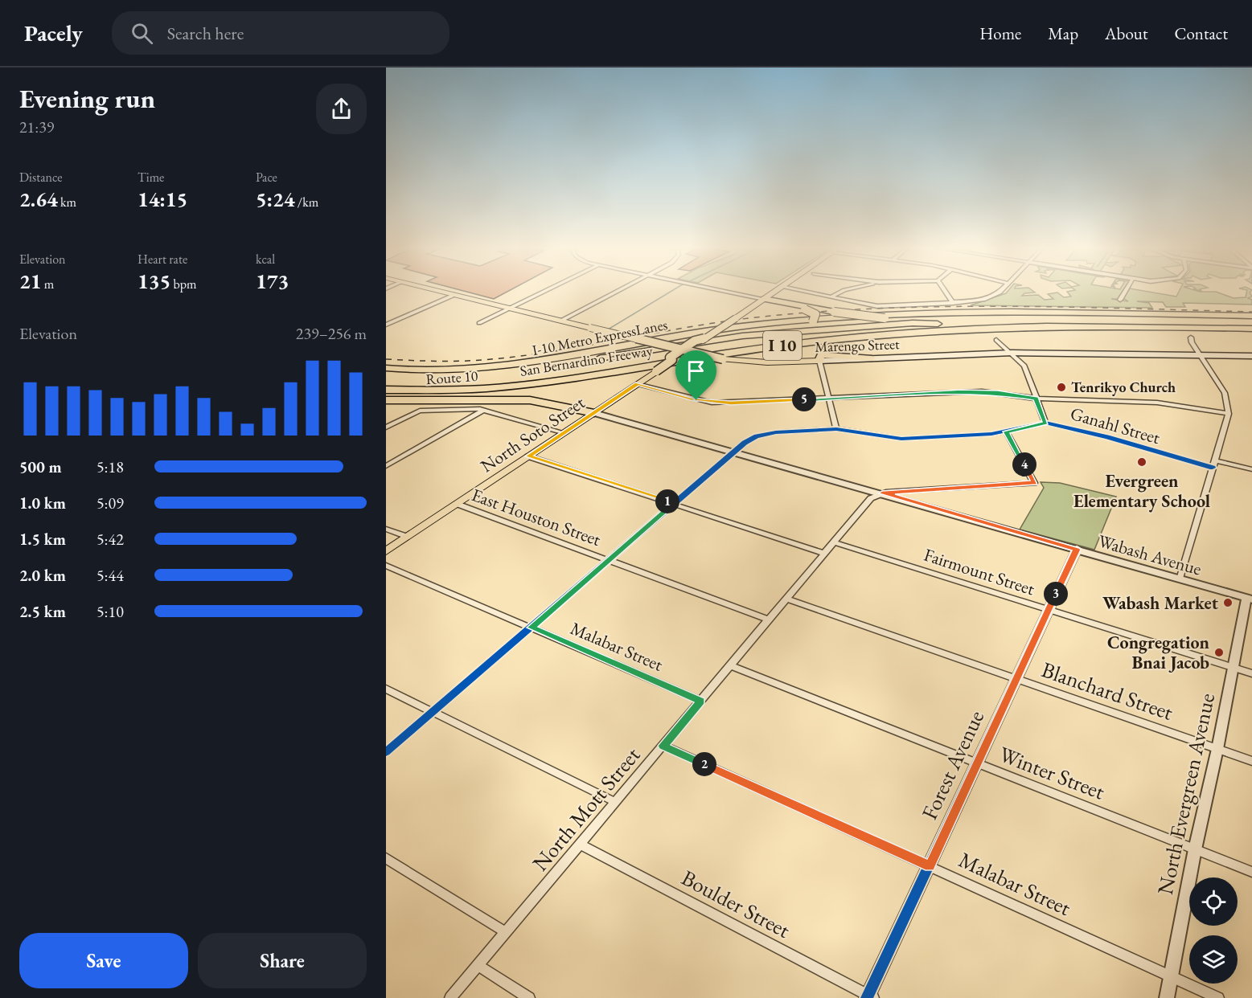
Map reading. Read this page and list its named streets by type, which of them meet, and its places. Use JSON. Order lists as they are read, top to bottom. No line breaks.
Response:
{"streets":{"highway":["I-10 Metro ExpressLanes","I 10","San Bernardino Freeway","Route 10"],"main road":["Marengo Street","North Soto Street"],"street":["Ganahl Street","East Houston Street","Wabash Avenue","Fairmount Street","Malabar Street","Blanchard Street","Forest Avenue","Winter Street","North Evergreen Avenue","North Mott Street","Boulder Street"]},"crossings":[["I 10","San Bernardino Freeway"],["I 10","Route 10"],["Marengo Street","North Soto Street"],["San Bernardino Freeway","Route 10"],["Ganahl Street","East Houston Street"],["Ganahl Street","Wabash Avenue"],["Ganahl Street","Malabar Street"],["North Soto Street","East Houston Street"],["North Soto Street","Wabash Avenue"],["East Houston Street","North Mott Street"],["Wabash Avenue","Forest Avenue"],["Wabash Avenue","North Evergreen Avenue"],["Wabash Avenue","North Mott Street"],["Fairmount Street","Forest Avenue"],["Fairmount Street","North Evergreen Avenue"],["Fairmount Street","North Mott Street"],["Malabar Street","Forest Avenue"],["Malabar Street","North Evergreen Avenue"],["Malabar Street","North Mott Street"],["Blanchard Street","Forest Avenue"],["Blanchard Street","North Evergreen Avenue"],["Blanchard Street","North Mott Street"],["Forest Avenue","Winter Street"],["Forest Avenue","Boulder Street"],["Winter Street","North Evergreen Avenue"],["Winter Street","North Mott Street"],["North Mott Street","Boulder Street"]],"places":["Tenrikyo Church","Evergreen Elementary School","Wabash Market","Congregation Bnai Jacob"],"page":{"header":"Pacely","search":"Search here","nav":["Home","Map","About","Contact"],"heading":["Evening run","21:39"],"stats":[["Distance","2.64 km"],["Time","14:15"],["Pace","5:24 /km"],["Elevation","21 m"],["Heart rate","135 bpm"],["kcal","173"]],"chart":["Elevation","239–256 m"],"pins":["5","4","1","3","2"],"list":[{"name":"500 m","note":"5:18"},{"name":"1.0 km","note":"5:09"},{"name":"1.5 km","note":"5:42"},{"name":"2.0 km","note":"5:44"},{"name":"2.5 km","note":"5:10"}],"buttons":["Save","Share"]}}
